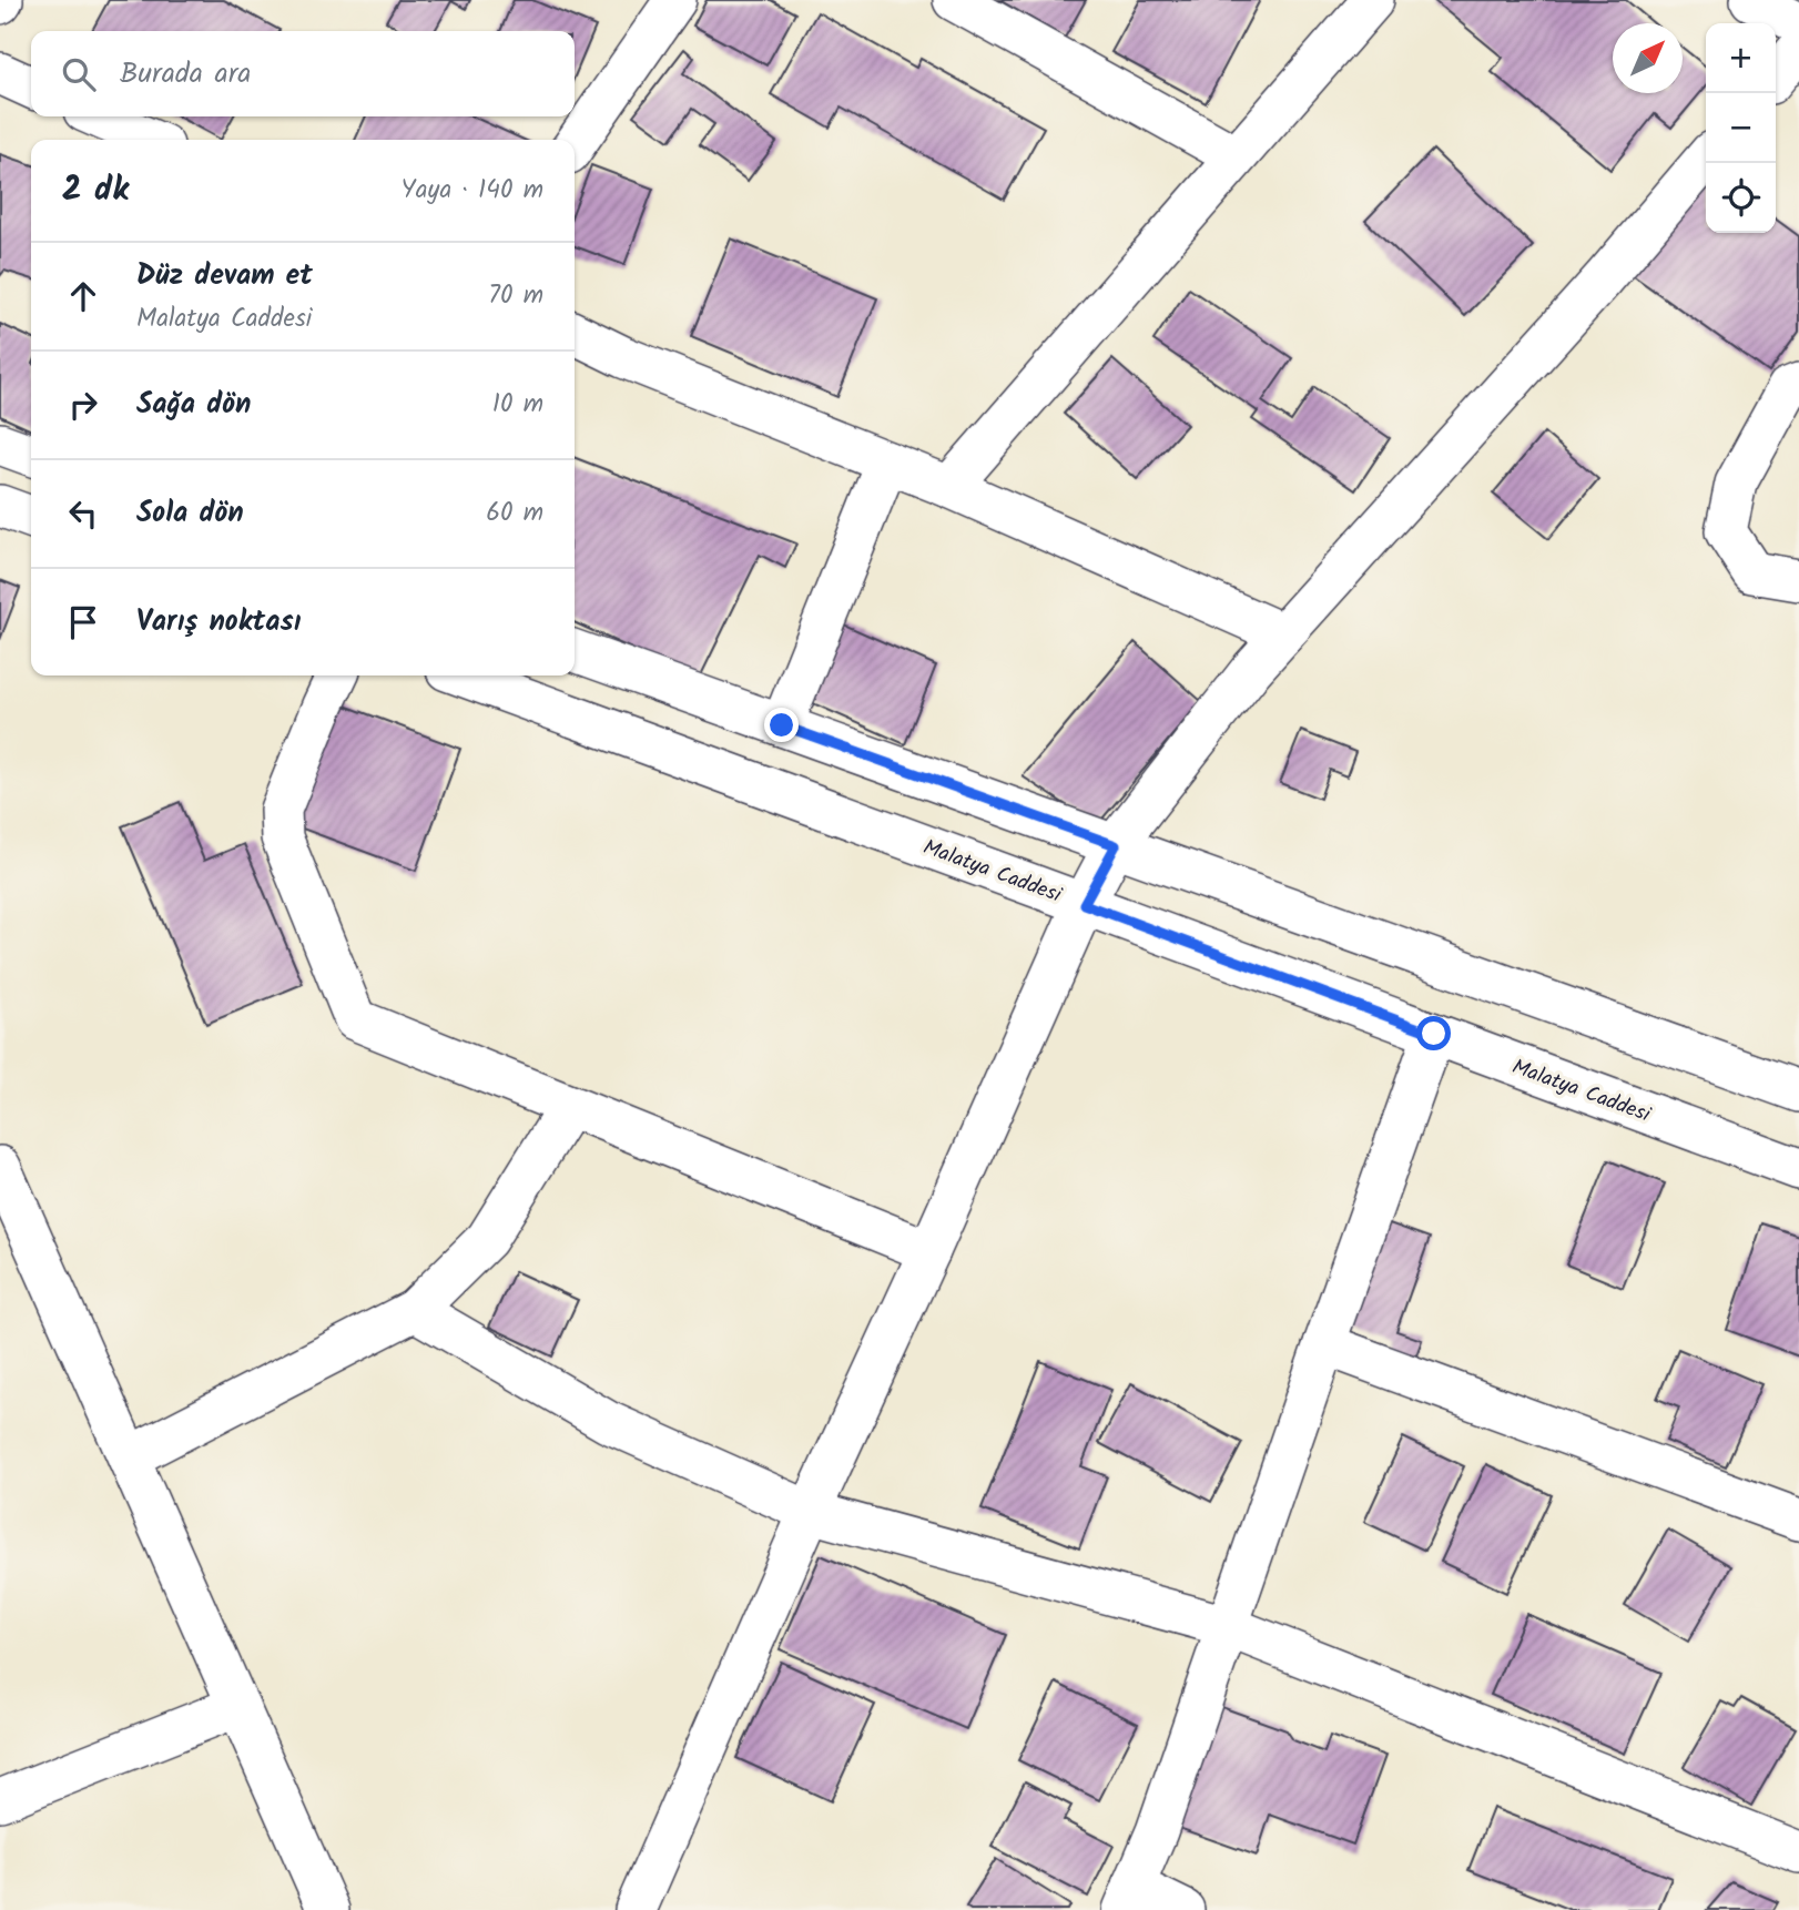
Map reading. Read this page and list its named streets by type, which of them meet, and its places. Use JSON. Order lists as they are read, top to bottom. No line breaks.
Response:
{"streets":{"street":["Malatya Caddesi"]},"north":"top right","page":{"map_buttons":["+","−"],"search":"Burada ara","heading":["2 dk","Yaya · 140 m"],"list":[["Düz devam et","Malatya Caddesi","70 m"],["Sağa dön","10 m"],["Sola dön","60 m"],"Varış noktası"]}}
